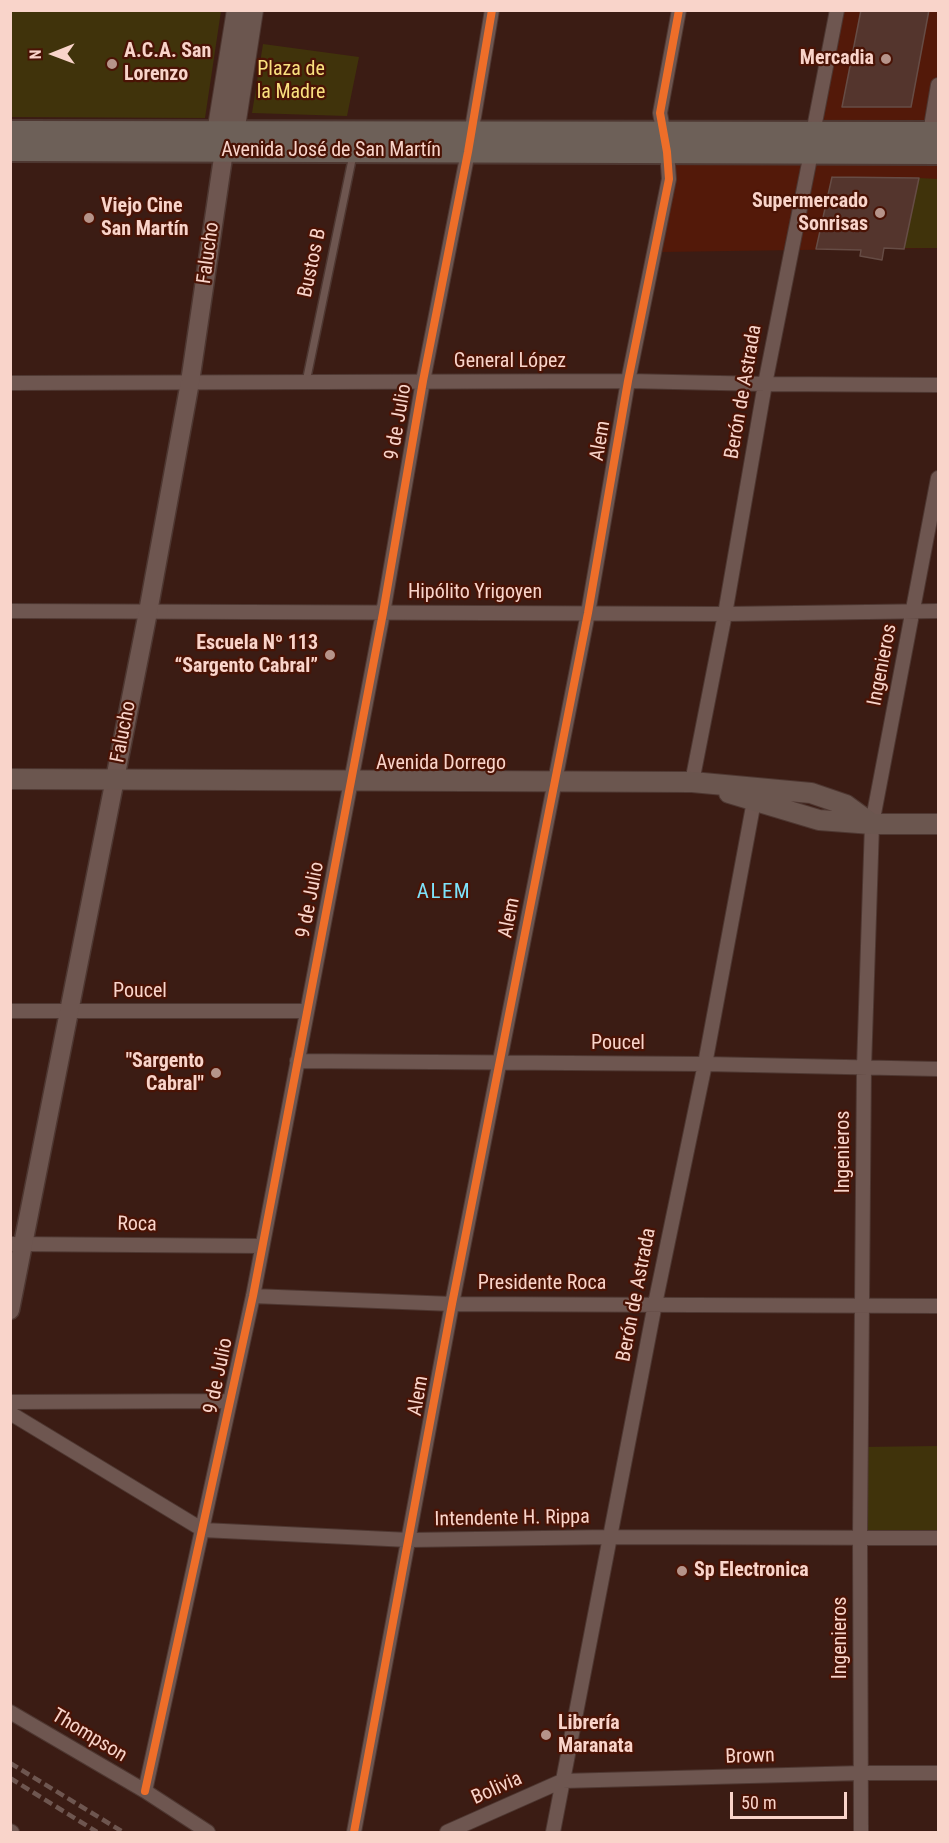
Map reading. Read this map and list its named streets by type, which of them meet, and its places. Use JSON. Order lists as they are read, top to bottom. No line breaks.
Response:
{"streets":{"main road":["Avenida José de San Martín","Falucho","Avenida Dorrego"],"street":["General López","Berón de Astrada","9 de Julio","Alem","Hipólito Yrigoyen","Ingenieros","Poucel","Roca","Presidente Roca","Intendente H. Rippa","Thompson","Brown","Bolivia"],"lane":["Bustos B"]},"crossings":[["Avenida José de San Martín","Falucho"],["Avenida José de San Martín","Bustos B"],["Avenida José de San Martín","Berón de Astrada"],["Avenida José de San Martín","9 de Julio"],["Avenida José de San Martín","Alem"],["Falucho","General López"],["Falucho","Hipólito Yrigoyen"],["Falucho","Avenida Dorrego"],["Falucho","Poucel"],["Falucho","Roca"],["Bustos B","General López"],["General López","Berón de Astrada"],["General López","9 de Julio"],["General López","Alem"],["Berón de Astrada","Hipólito Yrigoyen"],["Berón de Astrada","Avenida Dorrego"],["Berón de Astrada","Poucel"],["Berón de Astrada","Presidente Roca"],["Berón de Astrada","Intendente H. Rippa"],["Berón de Astrada","Brown"],["Berón de Astrada","Bolivia"],["9 de Julio","Hipólito Yrigoyen"],["9 de Julio","Avenida Dorrego"],["9 de Julio","Poucel"],["9 de Julio","Roca"],["9 de Julio","Presidente Roca"],["9 de Julio","Intendente H. Rippa"],["9 de Julio","Thompson"],["Alem","Hipólito Yrigoyen"],["Alem","Avenida Dorrego"],["Alem","Poucel"],["Alem","Presidente Roca"],["Alem","Intendente H. Rippa"],["Hipólito Yrigoyen","Ingenieros"],["Ingenieros","Avenida Dorrego"],["Ingenieros","Poucel"],["Ingenieros","Presidente Roca"],["Ingenieros","Intendente H. Rippa"],["Ingenieros","Brown"],["Brown","Bolivia"]],"districts":["ALEM"],"parks":["Plaza de la Madre"],"places":["Mercadia","A.C.A. San Lorenzo","Supermercado Sonrisas","Viejo Cine San Martín","Escuela Nº 113 “Sargento Cabral”","\"Sargento Cabral\"","Sp Electronica","Librería Maranata"],"scale_bar":"50 m","north":"left"}
